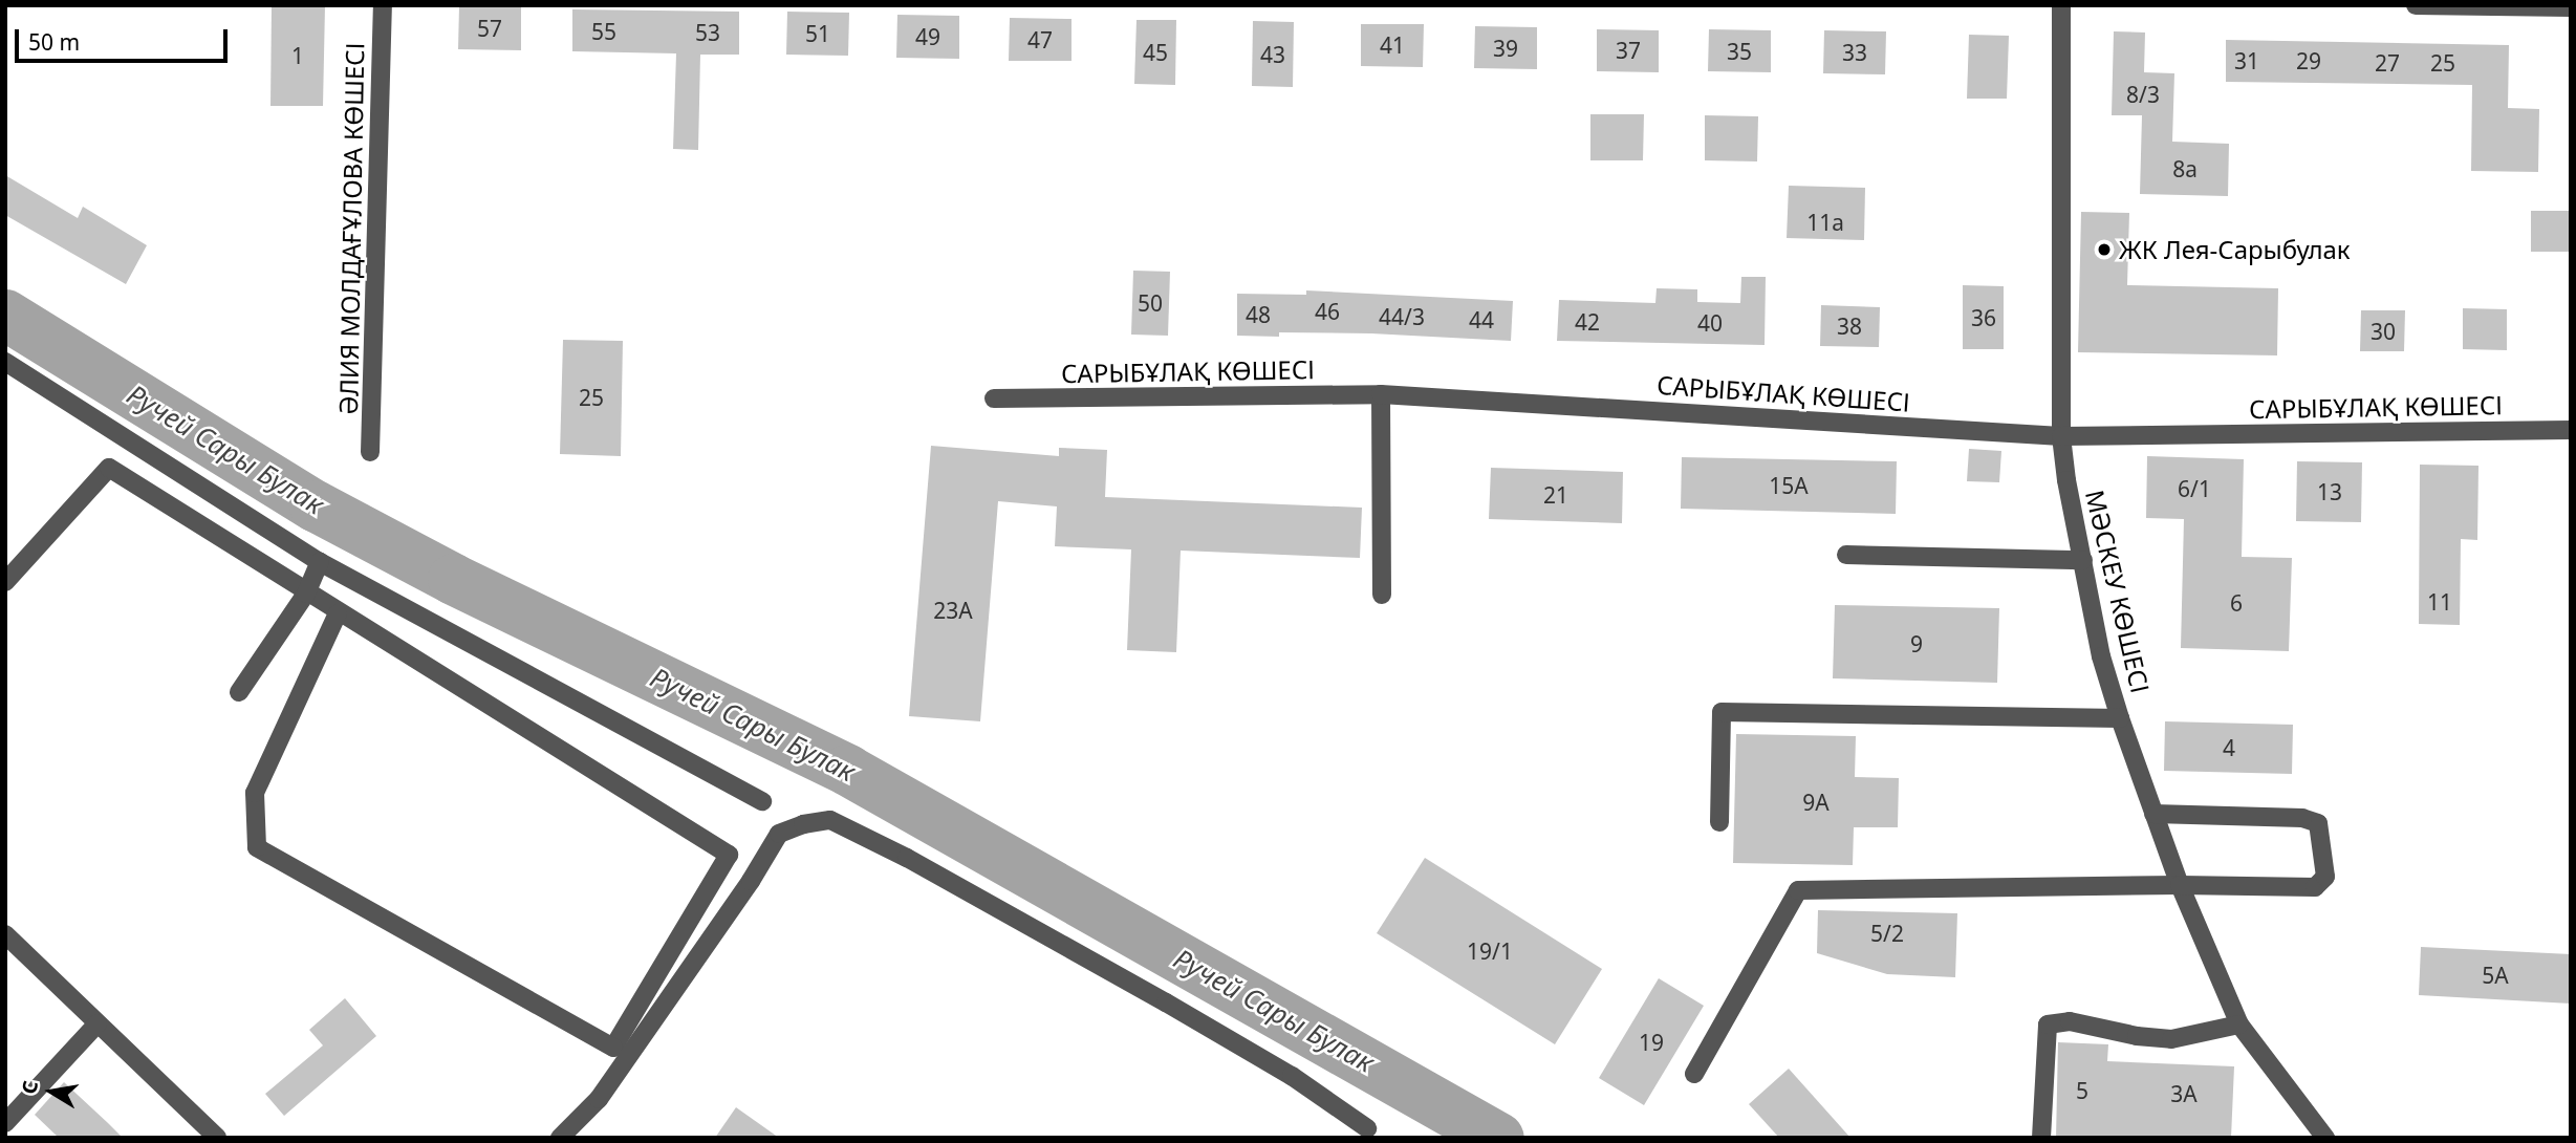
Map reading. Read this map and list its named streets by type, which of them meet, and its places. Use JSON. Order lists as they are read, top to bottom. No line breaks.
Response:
{"streets":{"street":["ӘЛИЯ МОЛДАҒҰЛОВА КӨШЕСІ","САРЫБҰЛАҚ КӨШЕСІ","МӘСКЕУ КӨШЕСІ"]},"crossings":[["САРЫБҰЛАҚ КӨШЕСІ","МӘСКЕУ КӨШЕСІ"]],"water":["Ручей Сары Булак"],"places":["ЖК Лея-Сарыбулак"],"house_numbers":["57","55","53","51","49","47","41","39","37","35","45","33","43","1","31","29","27","25","8/3","8а","11а","50","46","48","44/3","36","44","42","40","38","30","25","15А","6/1","13","21","11","6","23А","9","4","9А","5/2","19/1","5А","19","5","3А"],"scale_bar":"50 m","north":"left"}
